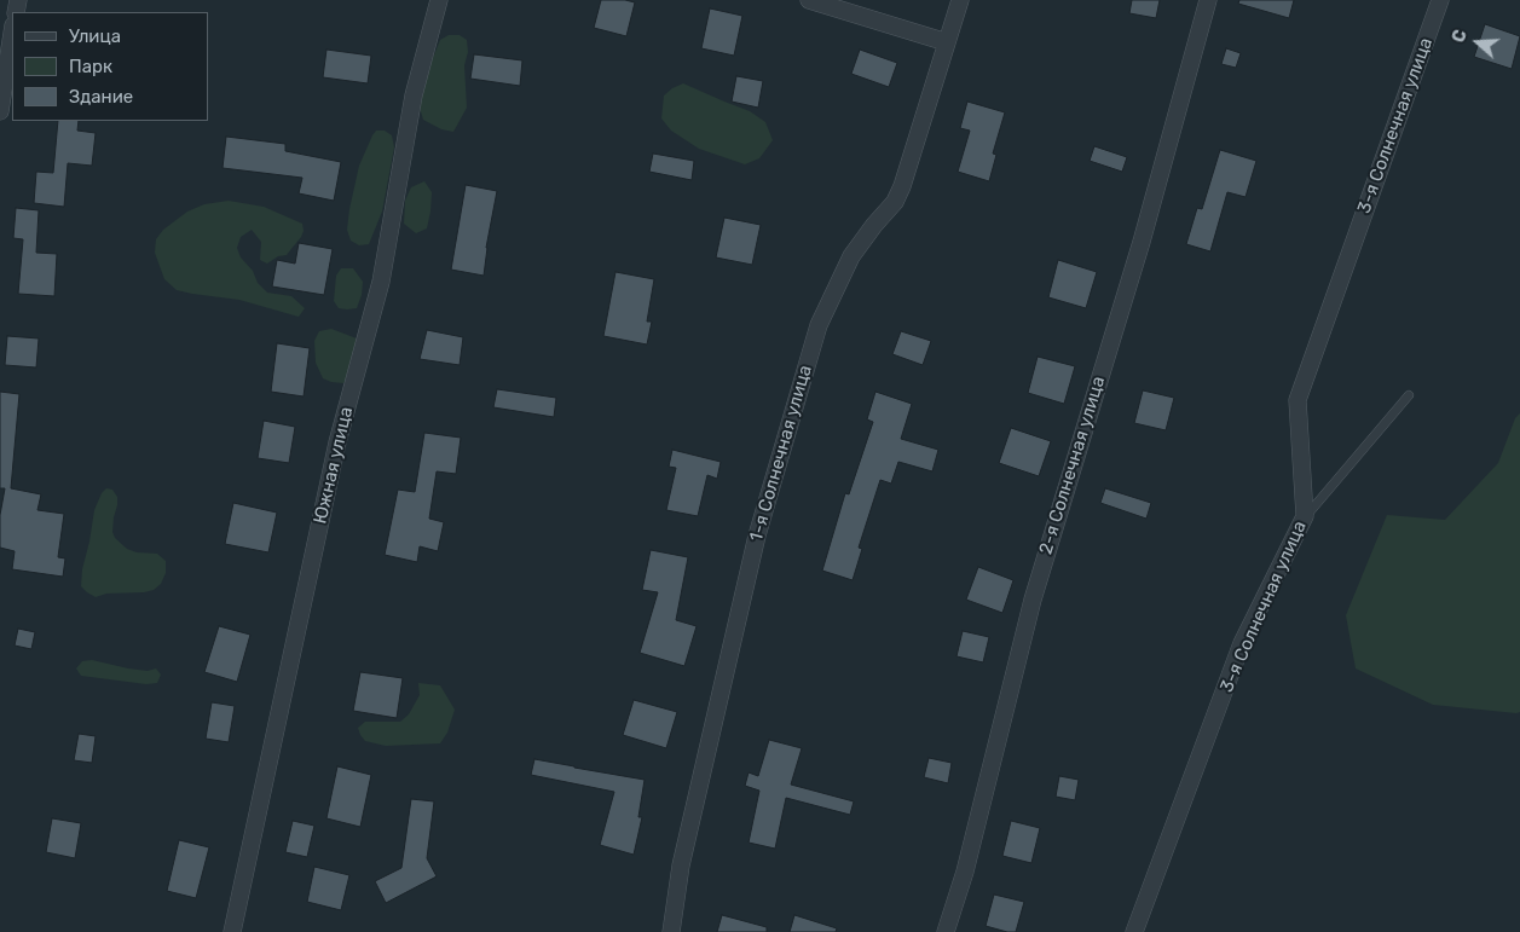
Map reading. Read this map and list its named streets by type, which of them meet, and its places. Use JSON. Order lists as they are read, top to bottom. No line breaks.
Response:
{"streets":{"street":["3-я Солнечная улица","1-я Солнечная улица","Южная улица","2-я Солнечная улица"]},"legend":["Улица","Парк","Здание"],"north":"left"}
